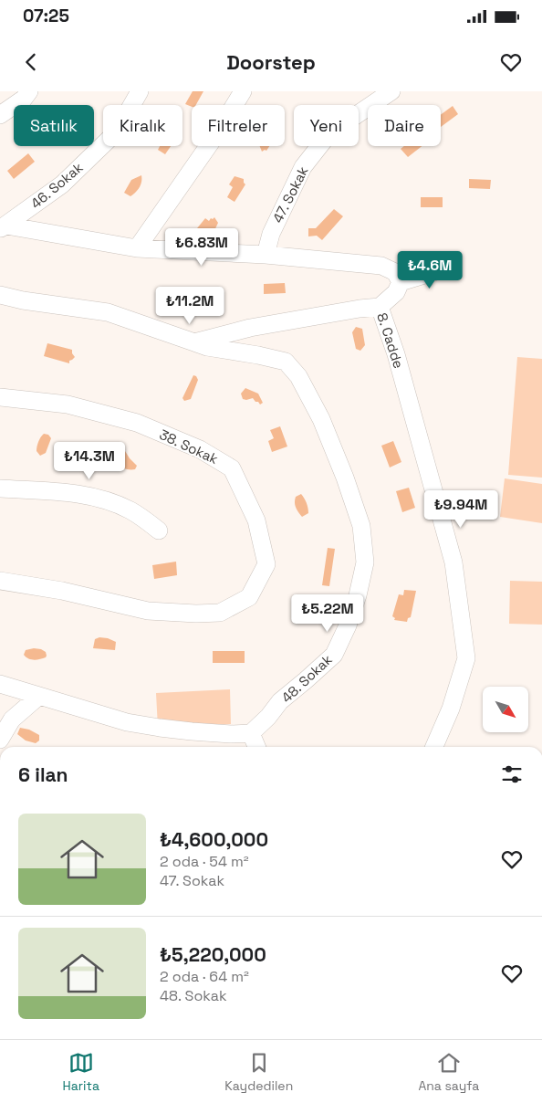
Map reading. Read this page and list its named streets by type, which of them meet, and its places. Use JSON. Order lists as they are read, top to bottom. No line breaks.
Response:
{"streets":{"street":["46. Sokak","47. Sokak","8. Cadde","38. Sokak","48. Sokak"]},"crossings":[["8. Cadde","48. Sokak"]],"north":"bottom right","page":{"status":"07:25","header":"Doorstep","chip":["Satılık","Kiralık","Filtreler","Yeni","Daire"],"price":["₺6.83M","₺4.6M","₺11.2M","₺14.3M","₺9.94M","₺5.22M"],"heading":"6 ilan","list":[{"name":"₺4,600,000","note":"2 oda · 54 m² · 47. Sokak"},{"name":"₺5,220,000","note":"2 oda · 64 m² · 48. Sokak"}],"tabs":["Harita","Kaydedilen","Ana sayfa"]}}
